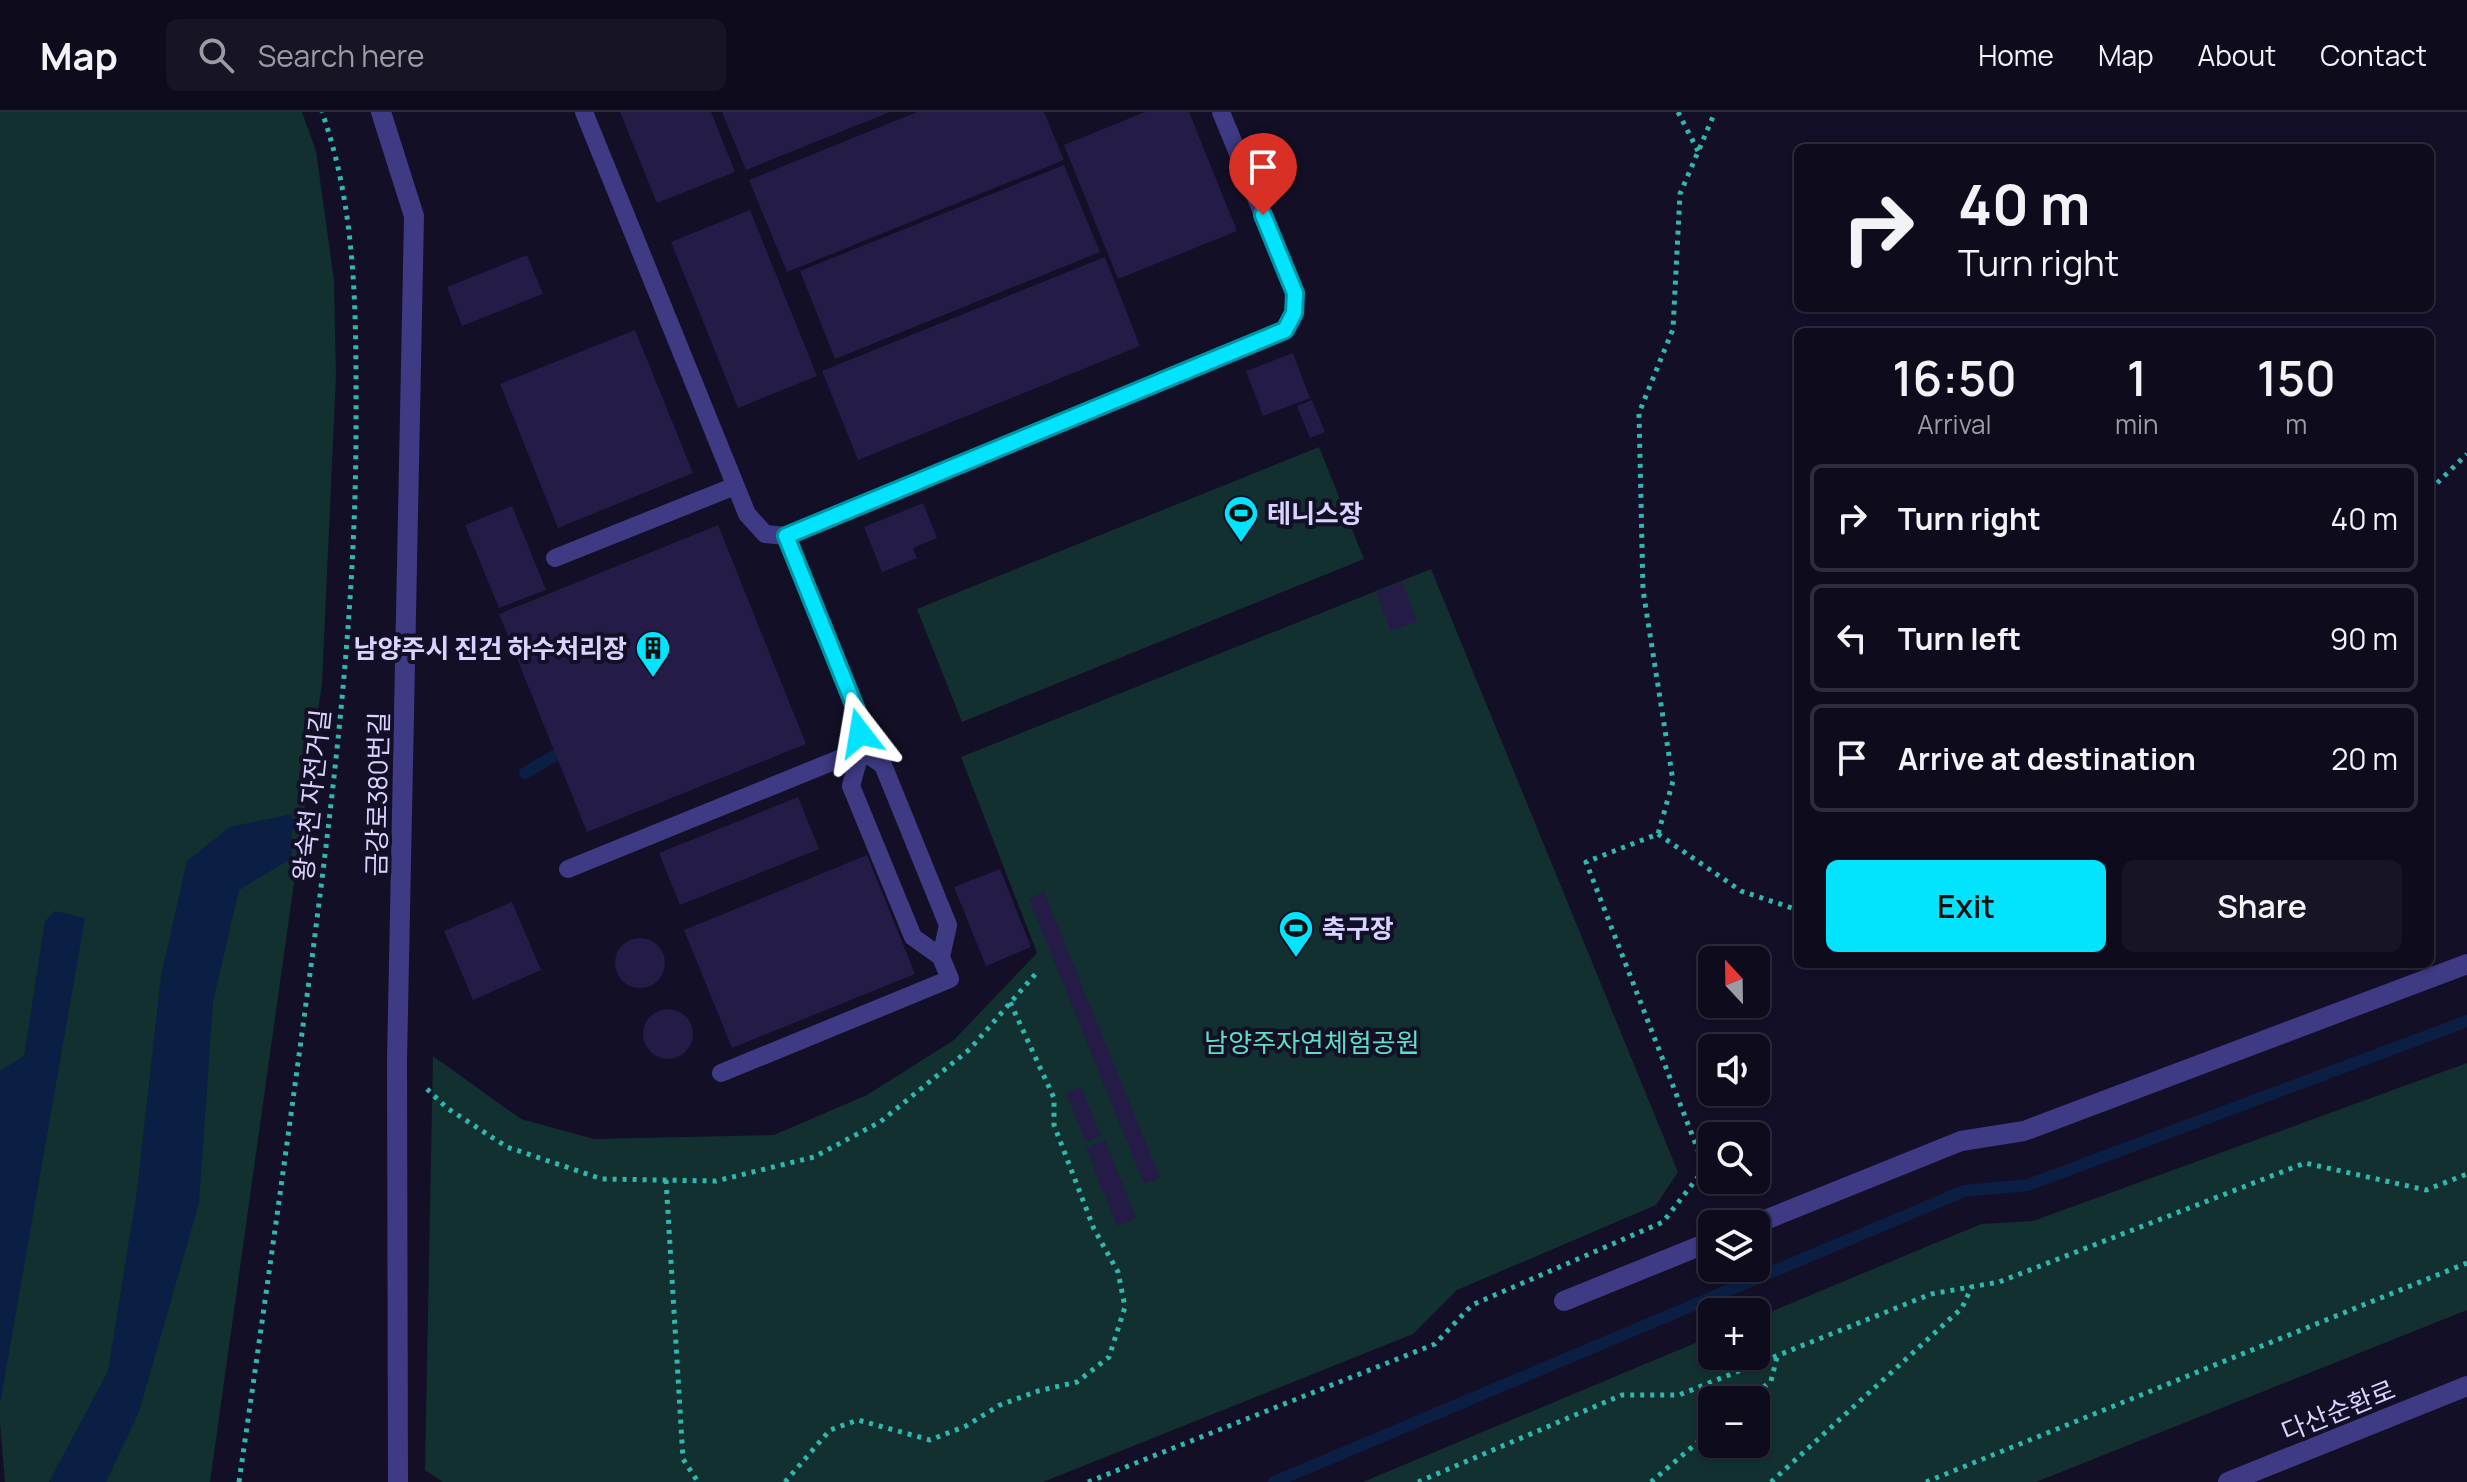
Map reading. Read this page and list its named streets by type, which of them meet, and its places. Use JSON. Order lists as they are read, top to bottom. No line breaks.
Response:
{"streets":{"street":["금강로380번길","다산순환로"],"path":["왕숙천 자전거길"]},"parks":["남양주자연체험공원"],"places":{"sports":["테니스장","축구장"],"building":["남양주시 진건 하수처리장"]},"north":"top","page":{"header":"Map","search":"Search here","nav":["Home","Map","About","Contact"],"turn":["40 m","Turn right"],"eta":["16:50","Arrival","1","min","150","m"],"list":[{"name":"Turn right","value":"40 m"},{"name":"Turn left","value":"90 m"},{"name":"Arrive at destination","value":"20 m"}],"buttons":["Exit","Share"],"map_buttons":["+","−"]}}
